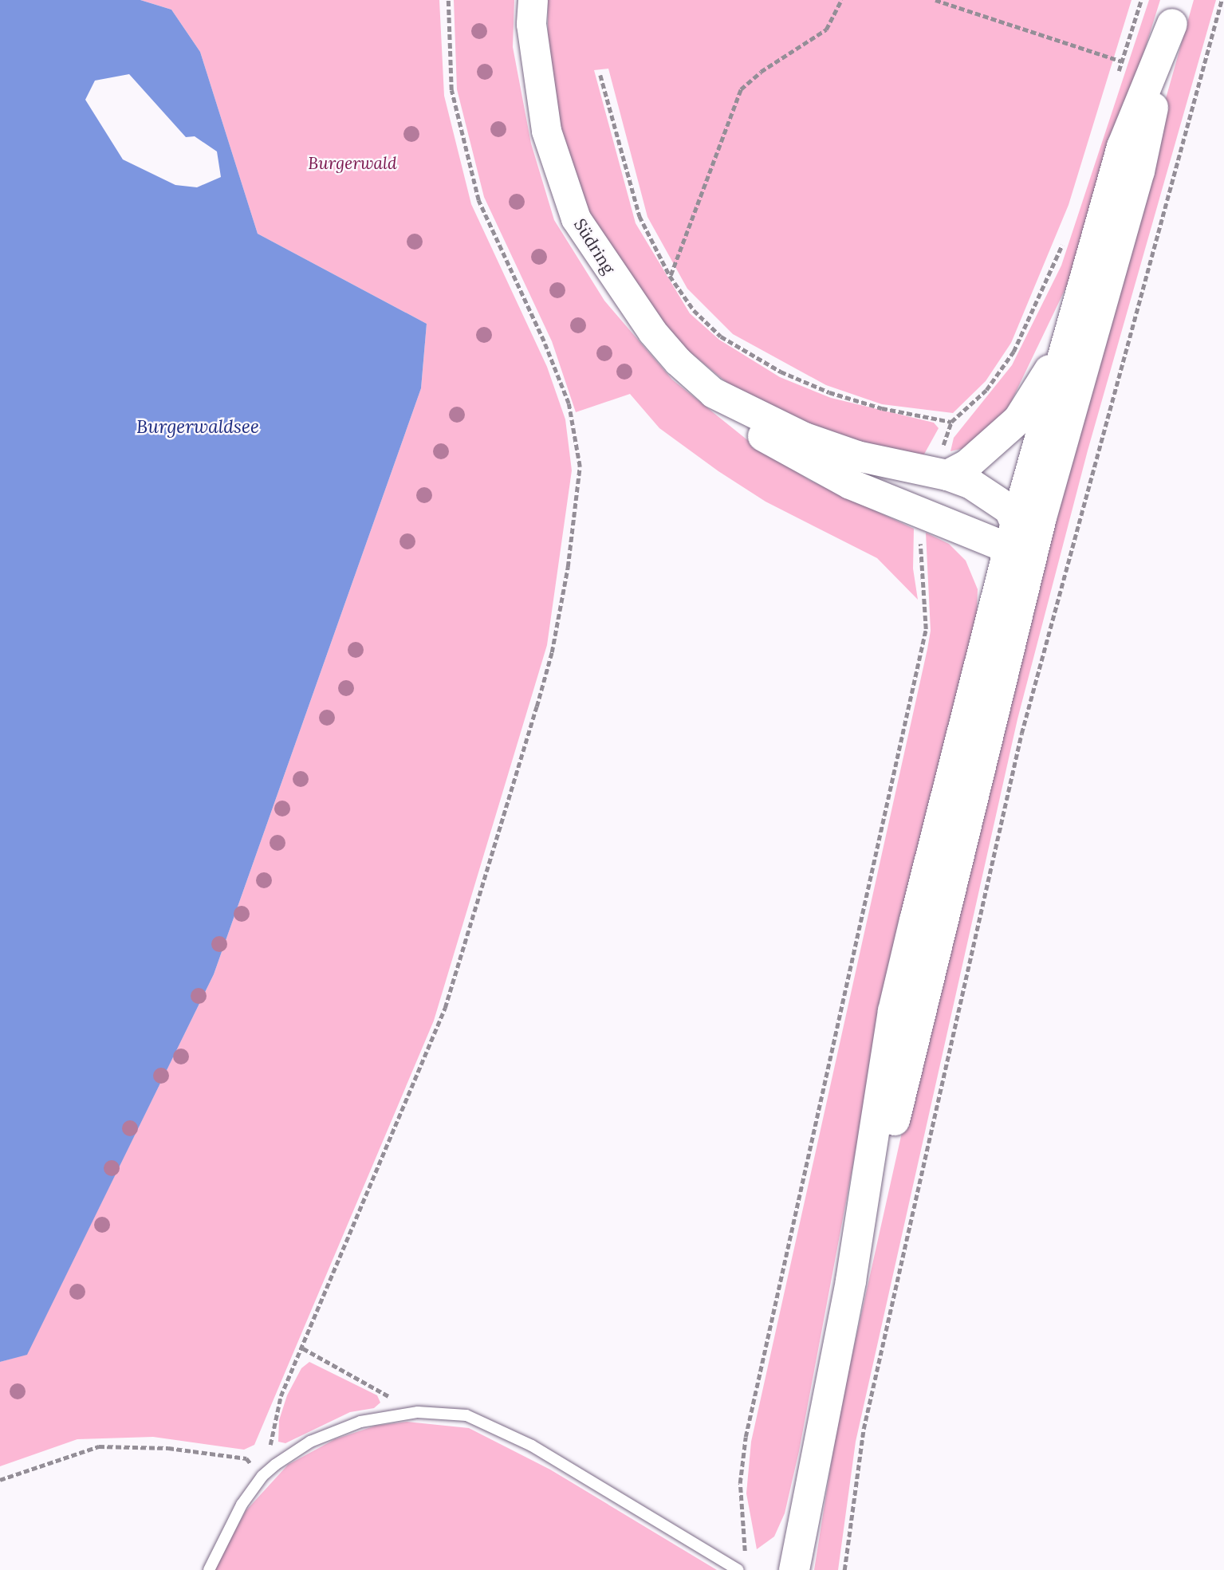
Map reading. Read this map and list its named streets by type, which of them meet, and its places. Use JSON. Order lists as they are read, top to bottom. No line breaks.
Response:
{"streets":{"street":["Südring"]},"water":["Burgerwaldsee"],"parks":["Burgerwald"]}
